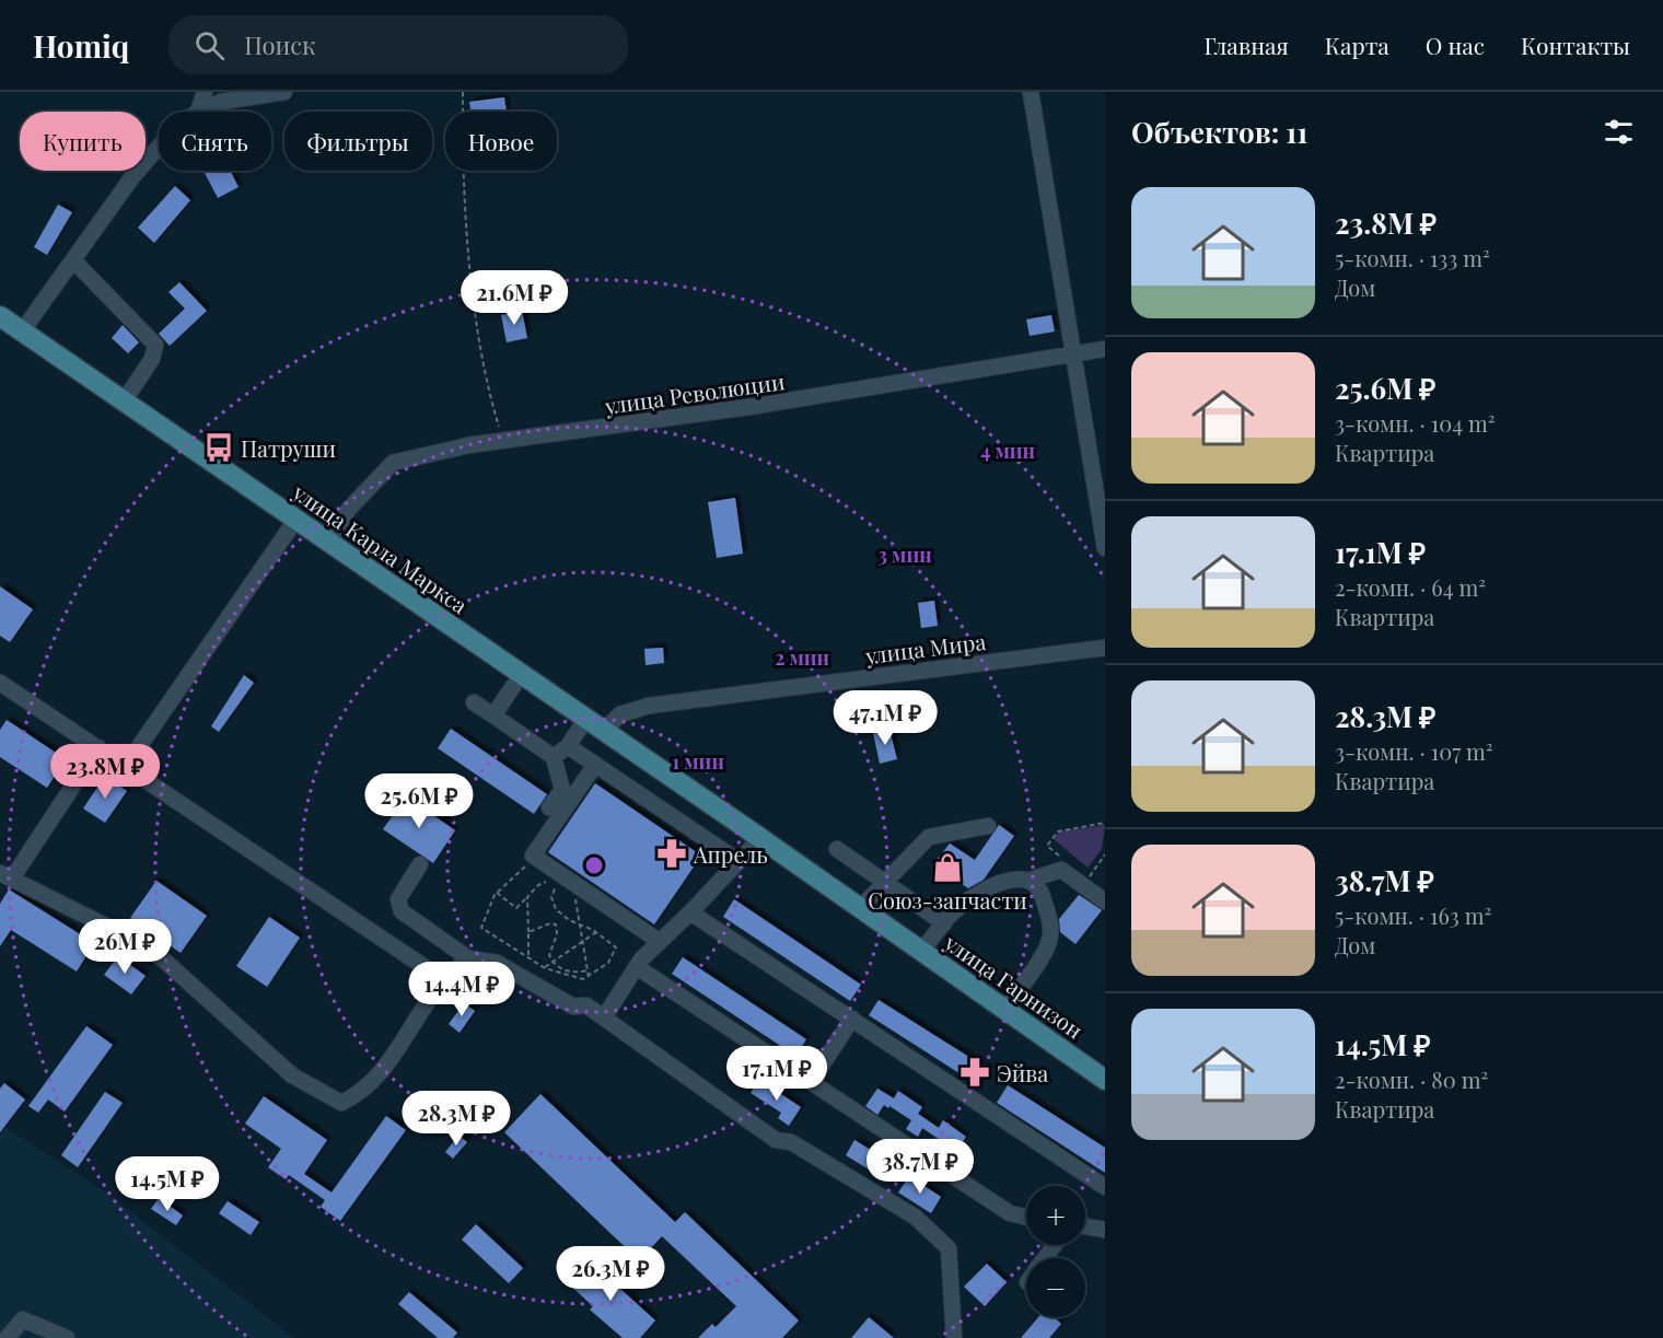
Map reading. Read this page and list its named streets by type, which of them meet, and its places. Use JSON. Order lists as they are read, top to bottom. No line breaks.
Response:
{"streets":{"main road":["улица Карла Маркса","улица Гарнизон"],"street":["улица Революции","улица Мира"]},"crossings":[["улица Революции","улица Карла Маркса"],["улица Карла Маркса","улица Мира"],["улица Карла Маркса","улица Гарнизон"],["улица Мира","улица Гарнизон"]],"places":{"bus stop":["Патруши"],"pharmacy":["Апрель","Эйва"],"shop":["Союз-запчасти"]},"page":{"header":"Homiq","search":"Поиск","nav":["Главная","Карта","О нас","Контакты"],"heading":"Объектов: 11","chip":["Купить","Снять","Фильтры","Новое"],"list":[{"name":"23.8M ₽","note":"5-комн. · 133 m² · Дом"},{"name":"25.6M ₽","note":"3-комн. · 104 m² · Квартира"},{"name":"17.1M ₽","note":"2-комн. · 64 m² · Квартира"},{"name":"28.3M ₽","note":"3-комн. · 107 m² · Квартира"},{"name":"38.7M ₽","note":"5-комн. · 163 m² · Дом"},{"name":"14.5M ₽","note":"2-комн. · 80 m² · Квартира"}],"price":["21.6M ₽","47.1M ₽","23.8M ₽","25.6M ₽","26M ₽","14.4M ₽","17.1M ₽","28.3M ₽","38.7M ₽","14.5M ₽","26.3M ₽"],"map_buttons":["+","−"]},"rings":["4 мин","3 мин","2 мин","1 мин"]}
